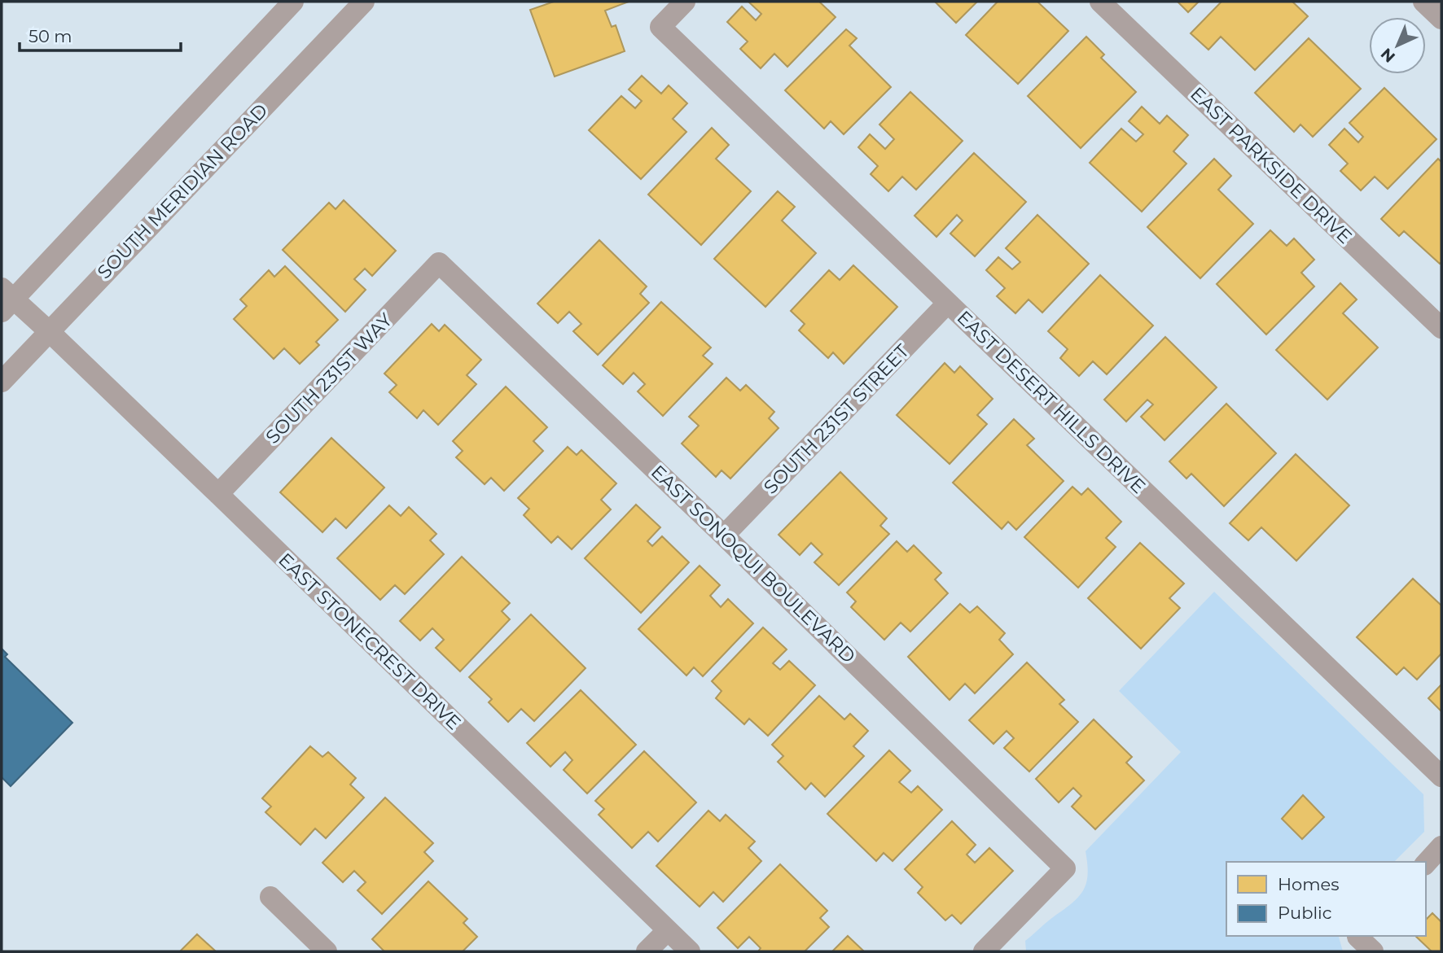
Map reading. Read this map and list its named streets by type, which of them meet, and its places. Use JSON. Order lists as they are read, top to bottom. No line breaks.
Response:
{"streets":{"street":["EAST PARKSIDE DRIVE","SOUTH MERIDIAN ROAD","SOUTH 231ST WAY","EAST DESERT HILLS DRIVE","SOUTH 231ST STREET","EAST SONOQUI BOULEVARD","EAST STONECREST DRIVE"]},"crossings":[["SOUTH MERIDIAN ROAD","EAST STONECREST DRIVE"],["SOUTH 231ST WAY","EAST SONOQUI BOULEVARD"],["SOUTH 231ST WAY","EAST STONECREST DRIVE"],["EAST DESERT HILLS DRIVE","SOUTH 231ST STREET"],["SOUTH 231ST STREET","EAST SONOQUI BOULEVARD"]],"legend":["Homes","Public"],"scale_bar":"50 m","north":"bottom left"}
